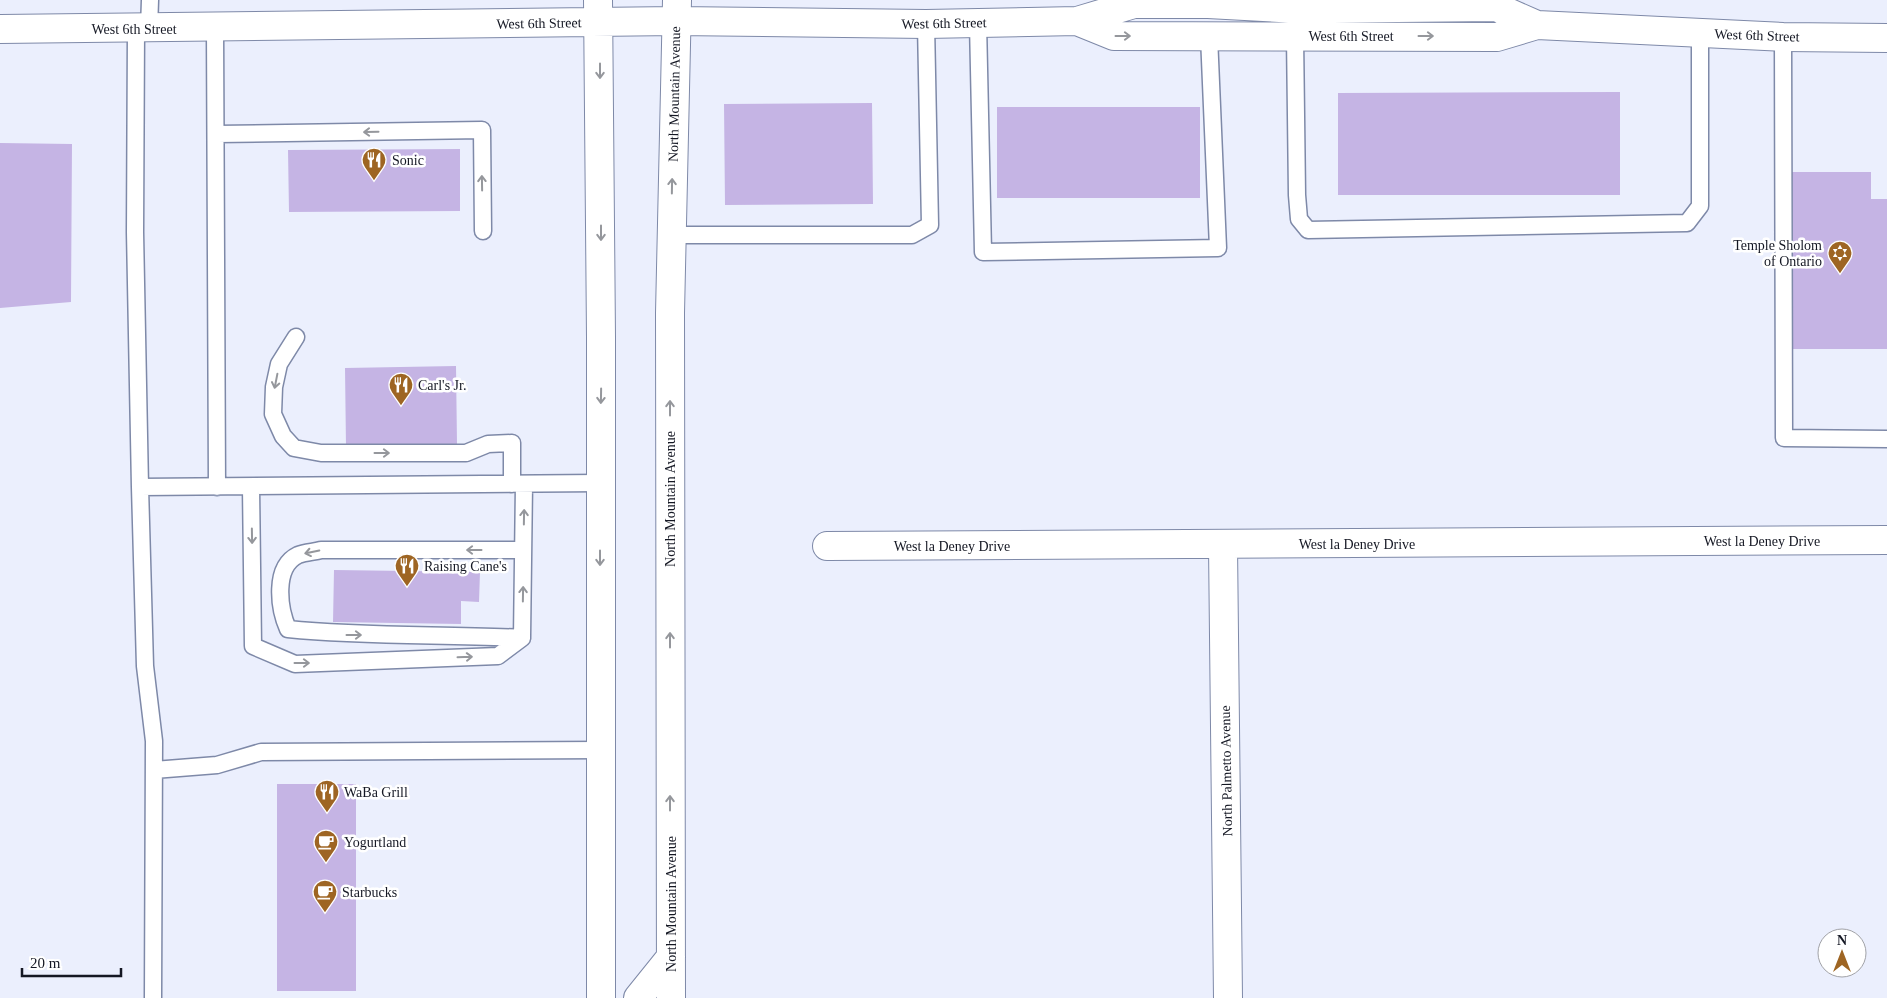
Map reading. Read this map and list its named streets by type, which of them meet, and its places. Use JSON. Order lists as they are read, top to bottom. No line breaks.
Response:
{"streets":{"street":["West 6th Street","North Mountain Avenue","West la Deney Drive","North Palmetto Avenue"]},"crossings":[["West 6th Street","North Mountain Avenue"],["West la Deney Drive","North Palmetto Avenue"]],"places":{"restaurant":["Sonic","Carl's Jr.","Raising Cane's","WaBa Grill"],"synagogue":["Temple Sholom of Ontario"],"cafe":["Yogurtland","Starbucks"]},"scale_bar":"20 m","north":"top"}
